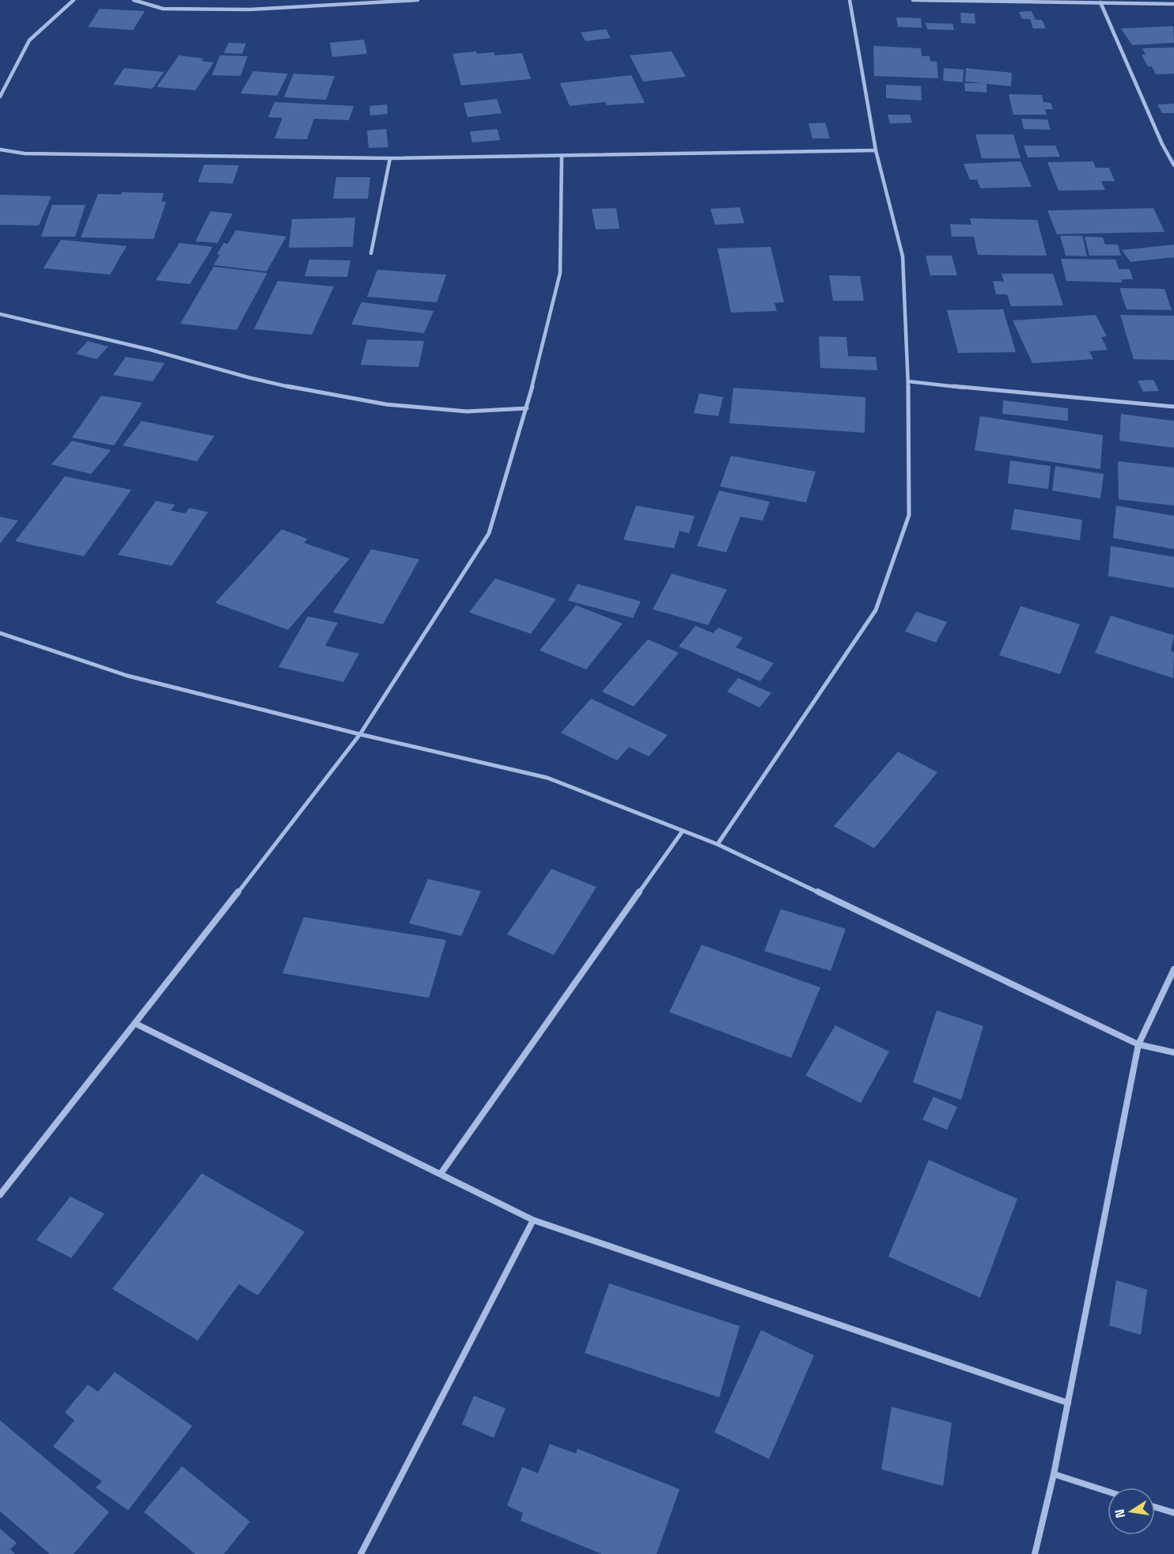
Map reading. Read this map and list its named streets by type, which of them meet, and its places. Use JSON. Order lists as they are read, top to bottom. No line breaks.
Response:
{"north":"left"}
